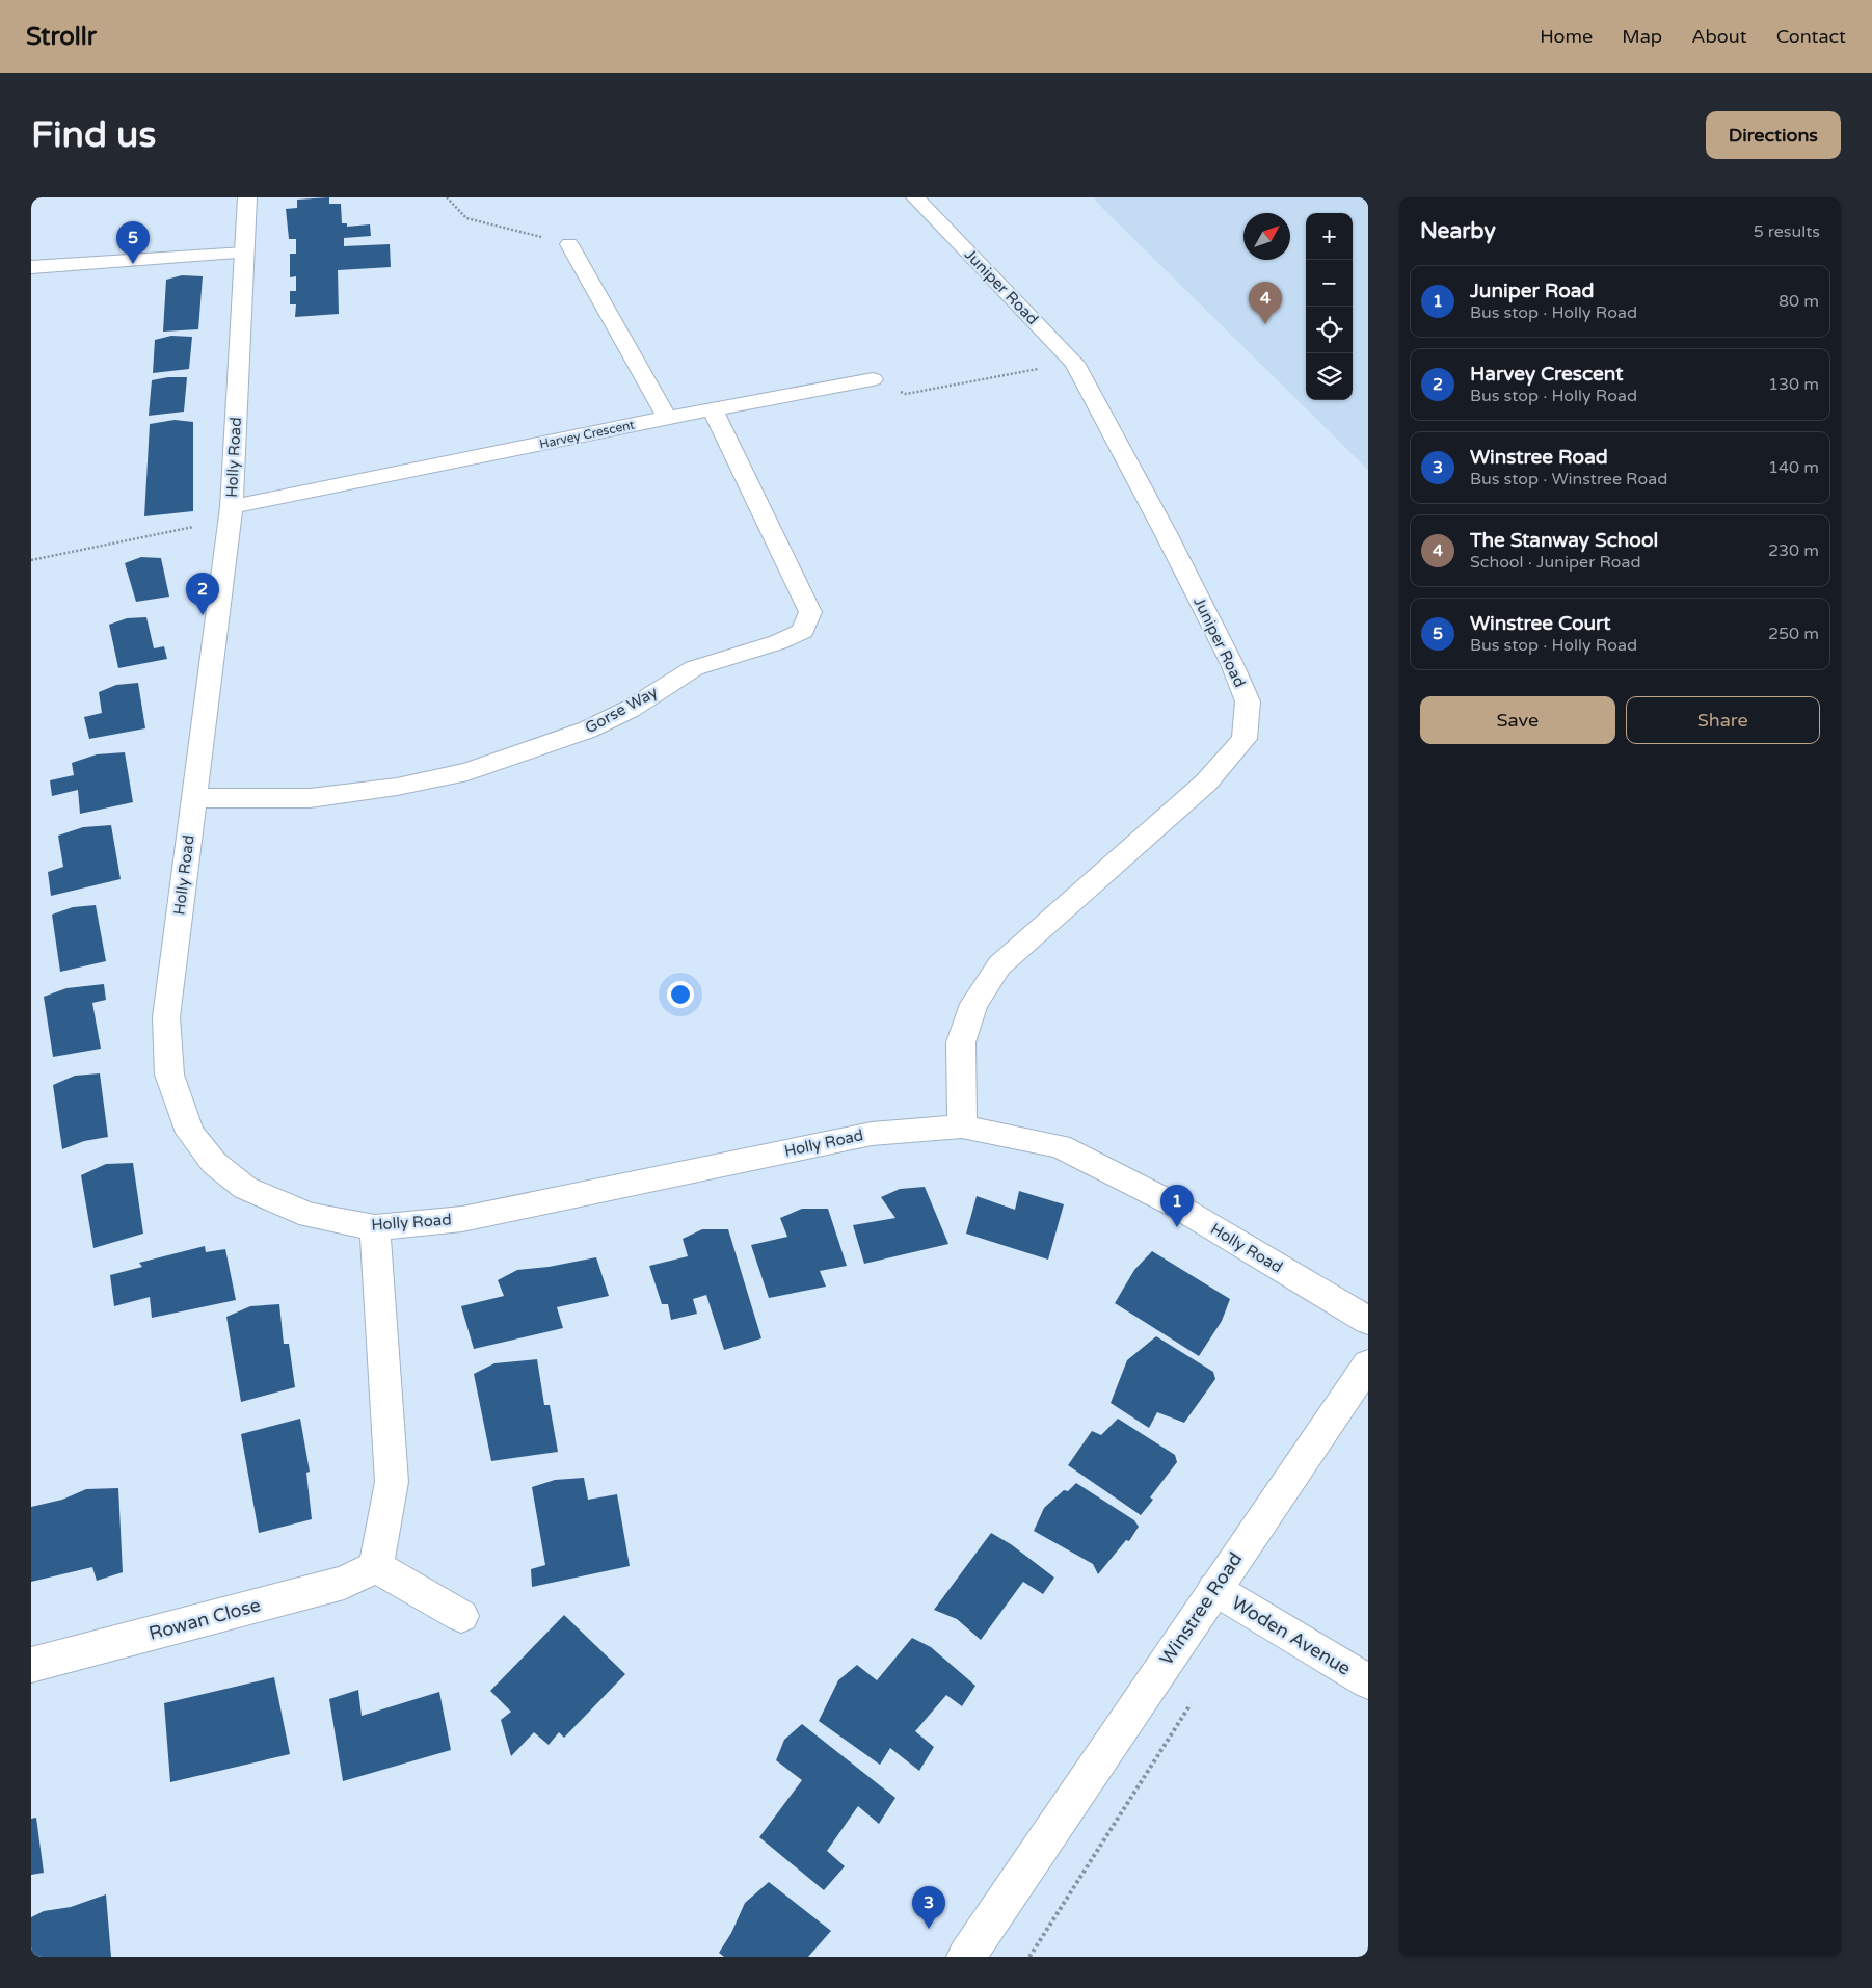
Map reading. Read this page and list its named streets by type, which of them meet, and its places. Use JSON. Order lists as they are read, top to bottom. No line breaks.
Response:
{"streets":{"street":["Juniper Road","Harvey Crescent","Holly Road","Gorse Way","Winstree Road","Rowan Close","Woden Avenue"]},"crossings":[["Juniper Road","Holly Road"],["Harvey Crescent","Holly Road"],["Harvey Crescent","Gorse Way"],["Holly Road","Gorse Way"],["Winstree Road","Woden Avenue"]],"north":"top right","page":{"header":"Strollr","nav":["Home","Map","About","Contact"],"buttons":["Directions",["Save","Share"]],"title":"Find us","heading":["Nearby","5 results"],"map_buttons":["+","−"],"pins":["5","4","2","1","3"],"list":[{"mark":"1","name":"Juniper Road","note":"Bus stop · Holly Road","value":"80 m"},{"mark":"2","name":"Harvey Crescent","note":"Bus stop · Holly Road","value":"130 m"},{"mark":"3","name":"Winstree Road","note":"Bus stop · Winstree Road","value":"140 m"},{"mark":"4","name":"The Stanway School","note":"School · Juniper Road","value":"230 m"},{"mark":"5","name":"Winstree Court","note":"Bus stop · Holly Road","value":"250 m"}]}}
